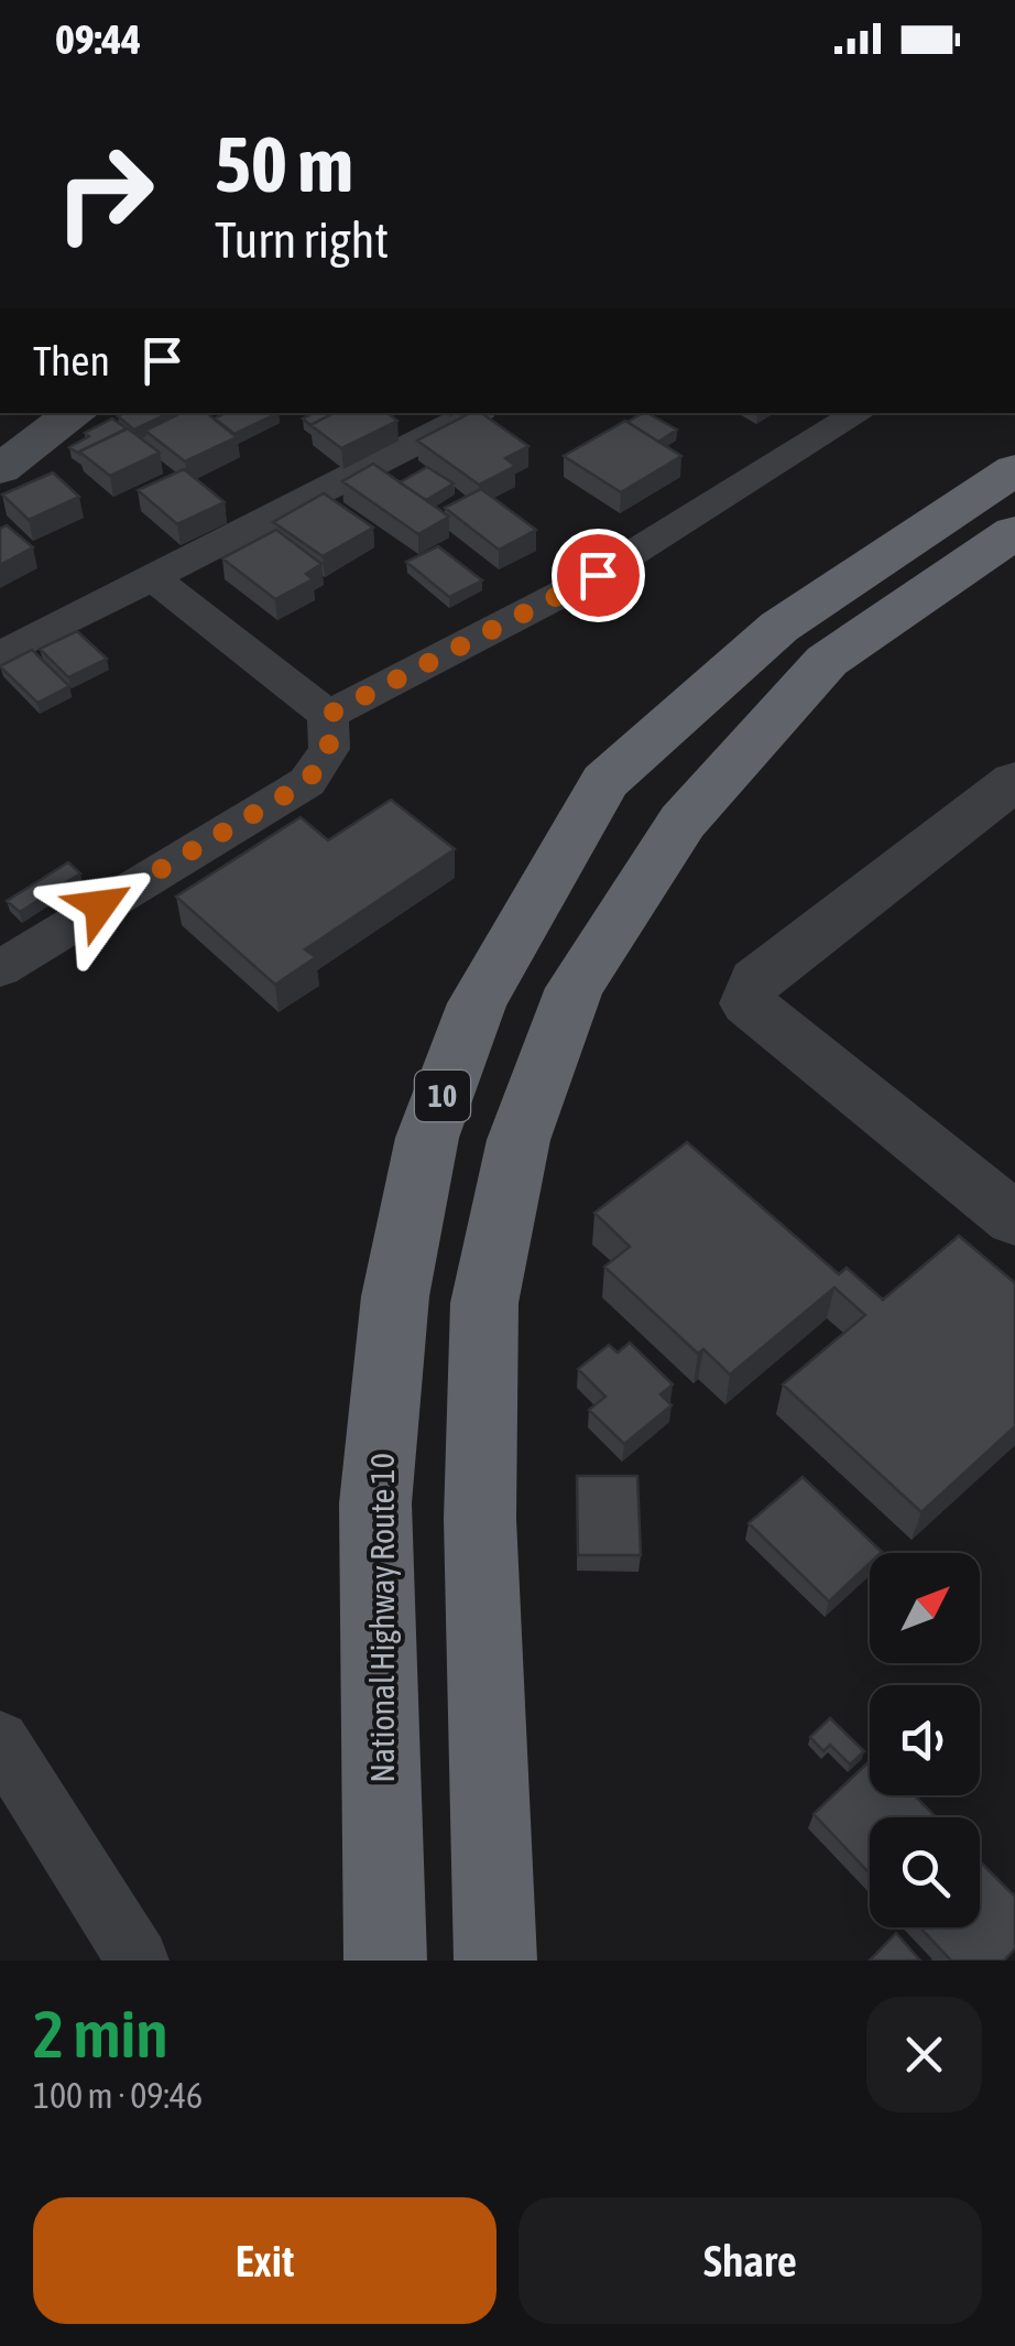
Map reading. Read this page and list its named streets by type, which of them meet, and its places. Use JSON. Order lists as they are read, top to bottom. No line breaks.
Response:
{"streets":{"highway":["10","National Highway Route 10"]},"north":"top right","page":{"status":"09:44","turn":["50 m","Turn right"],"then":"Then","heading":["2 min","100 m · 09:46"],"buttons":["Exit","Share"]}}
